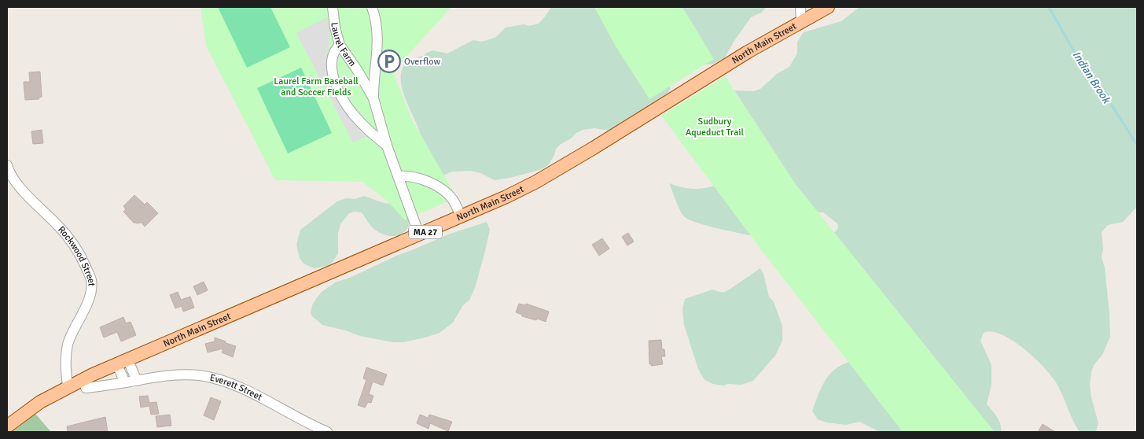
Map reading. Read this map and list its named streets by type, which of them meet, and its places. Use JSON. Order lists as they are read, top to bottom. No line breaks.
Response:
{"streets":{"main road":["North Main Street","MA 27"],"street":["Laurel Farm","Rockwood Street","Everett Street"]},"crossings":[["Laurel Farm","North Main Street"],["North Main Street","Rockwood Street"]],"water":["Indian Brook"],"parks":["Laurel Farm Baseball and Soccer Fields","Sudbury Aqueduct Trail"],"places":{"parking":["Overflow"]}}
